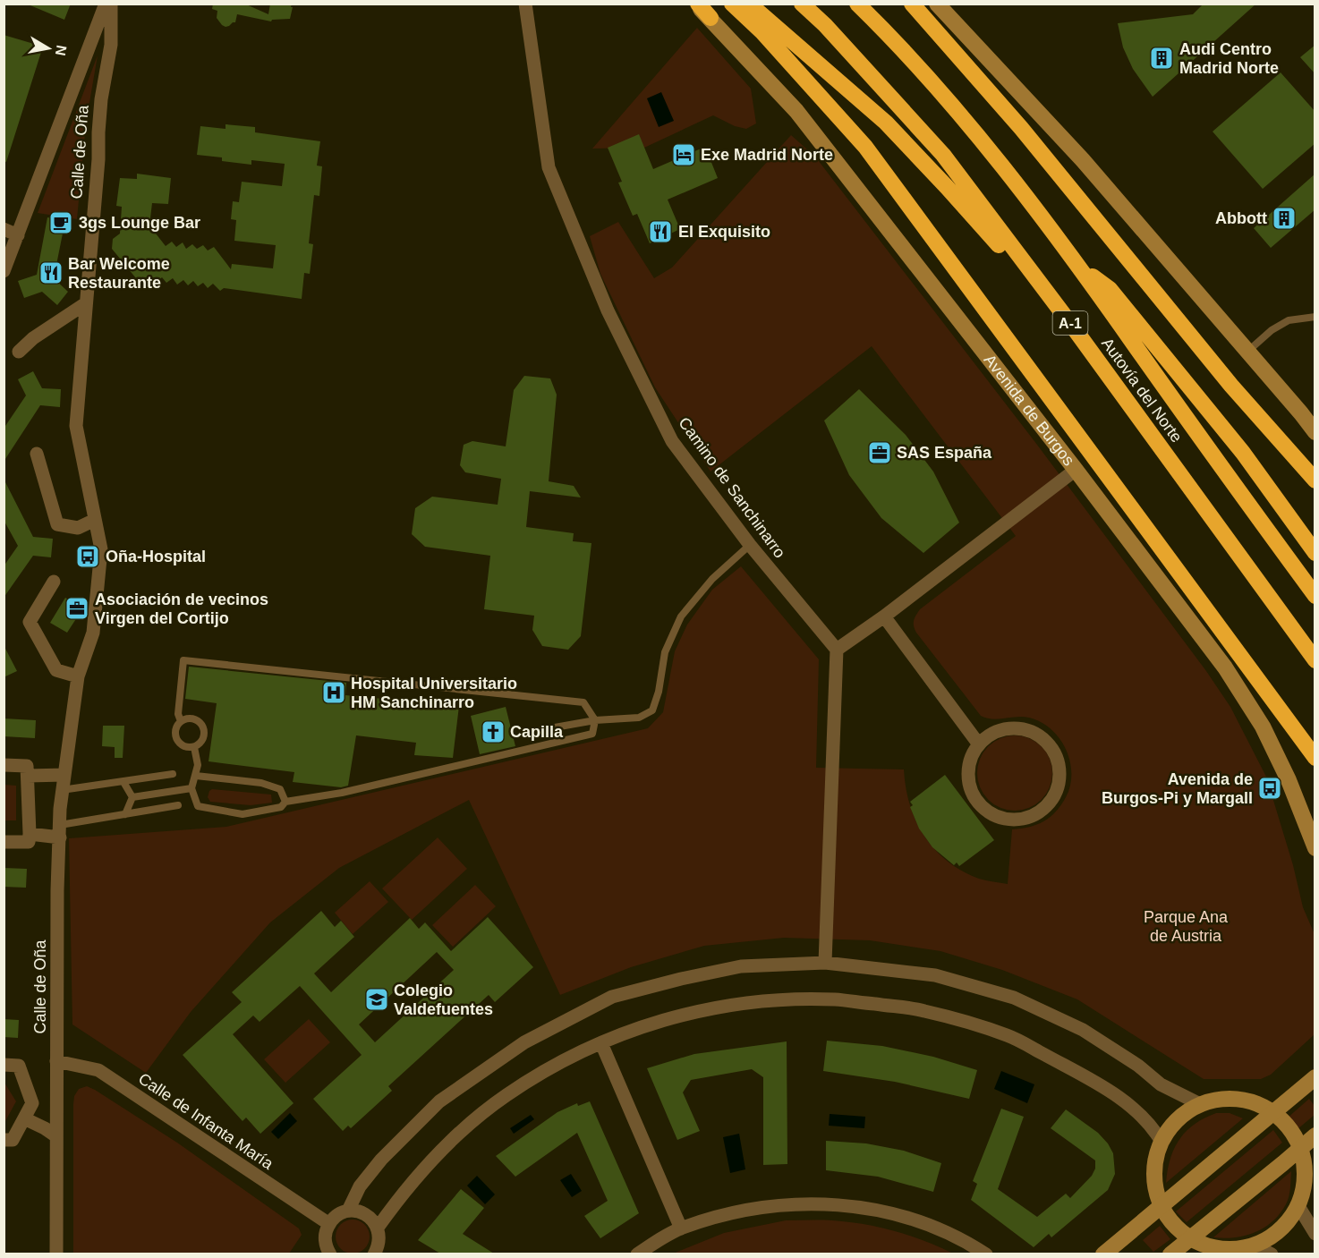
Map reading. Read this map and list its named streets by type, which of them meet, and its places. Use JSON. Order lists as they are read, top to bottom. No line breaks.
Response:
{"streets":{"highway":["A-1","Autovía del Norte"],"street":["Calle de Oña","Avenida de Burgos","Camino de Sanchinarro","Calle de Infanta María"]},"crossings":[["Calle de Oña","Calle de Infanta María"]],"parks":["Parque Ana de Austria"],"places":{"building":["Audi Centro Madrid Norte","Abbott"],"hotel":["Exe Madrid Norte"],"cafe":["3gs Lounge Bar"],"restaurant":["El Exquisito","Bar Welcome Restaurante"],"office":["SAS España","Asociación de vecinos Virgen del Cortijo"],"bus stop":["Oña-Hospital","Avenida de Burgos-Pi y Margall"],"hospital":["Hospital Universitario HM Sanchinarro"],"church":["Capilla"],"school or university":["Colegio Valdefuentes"]},"north":"right"}
